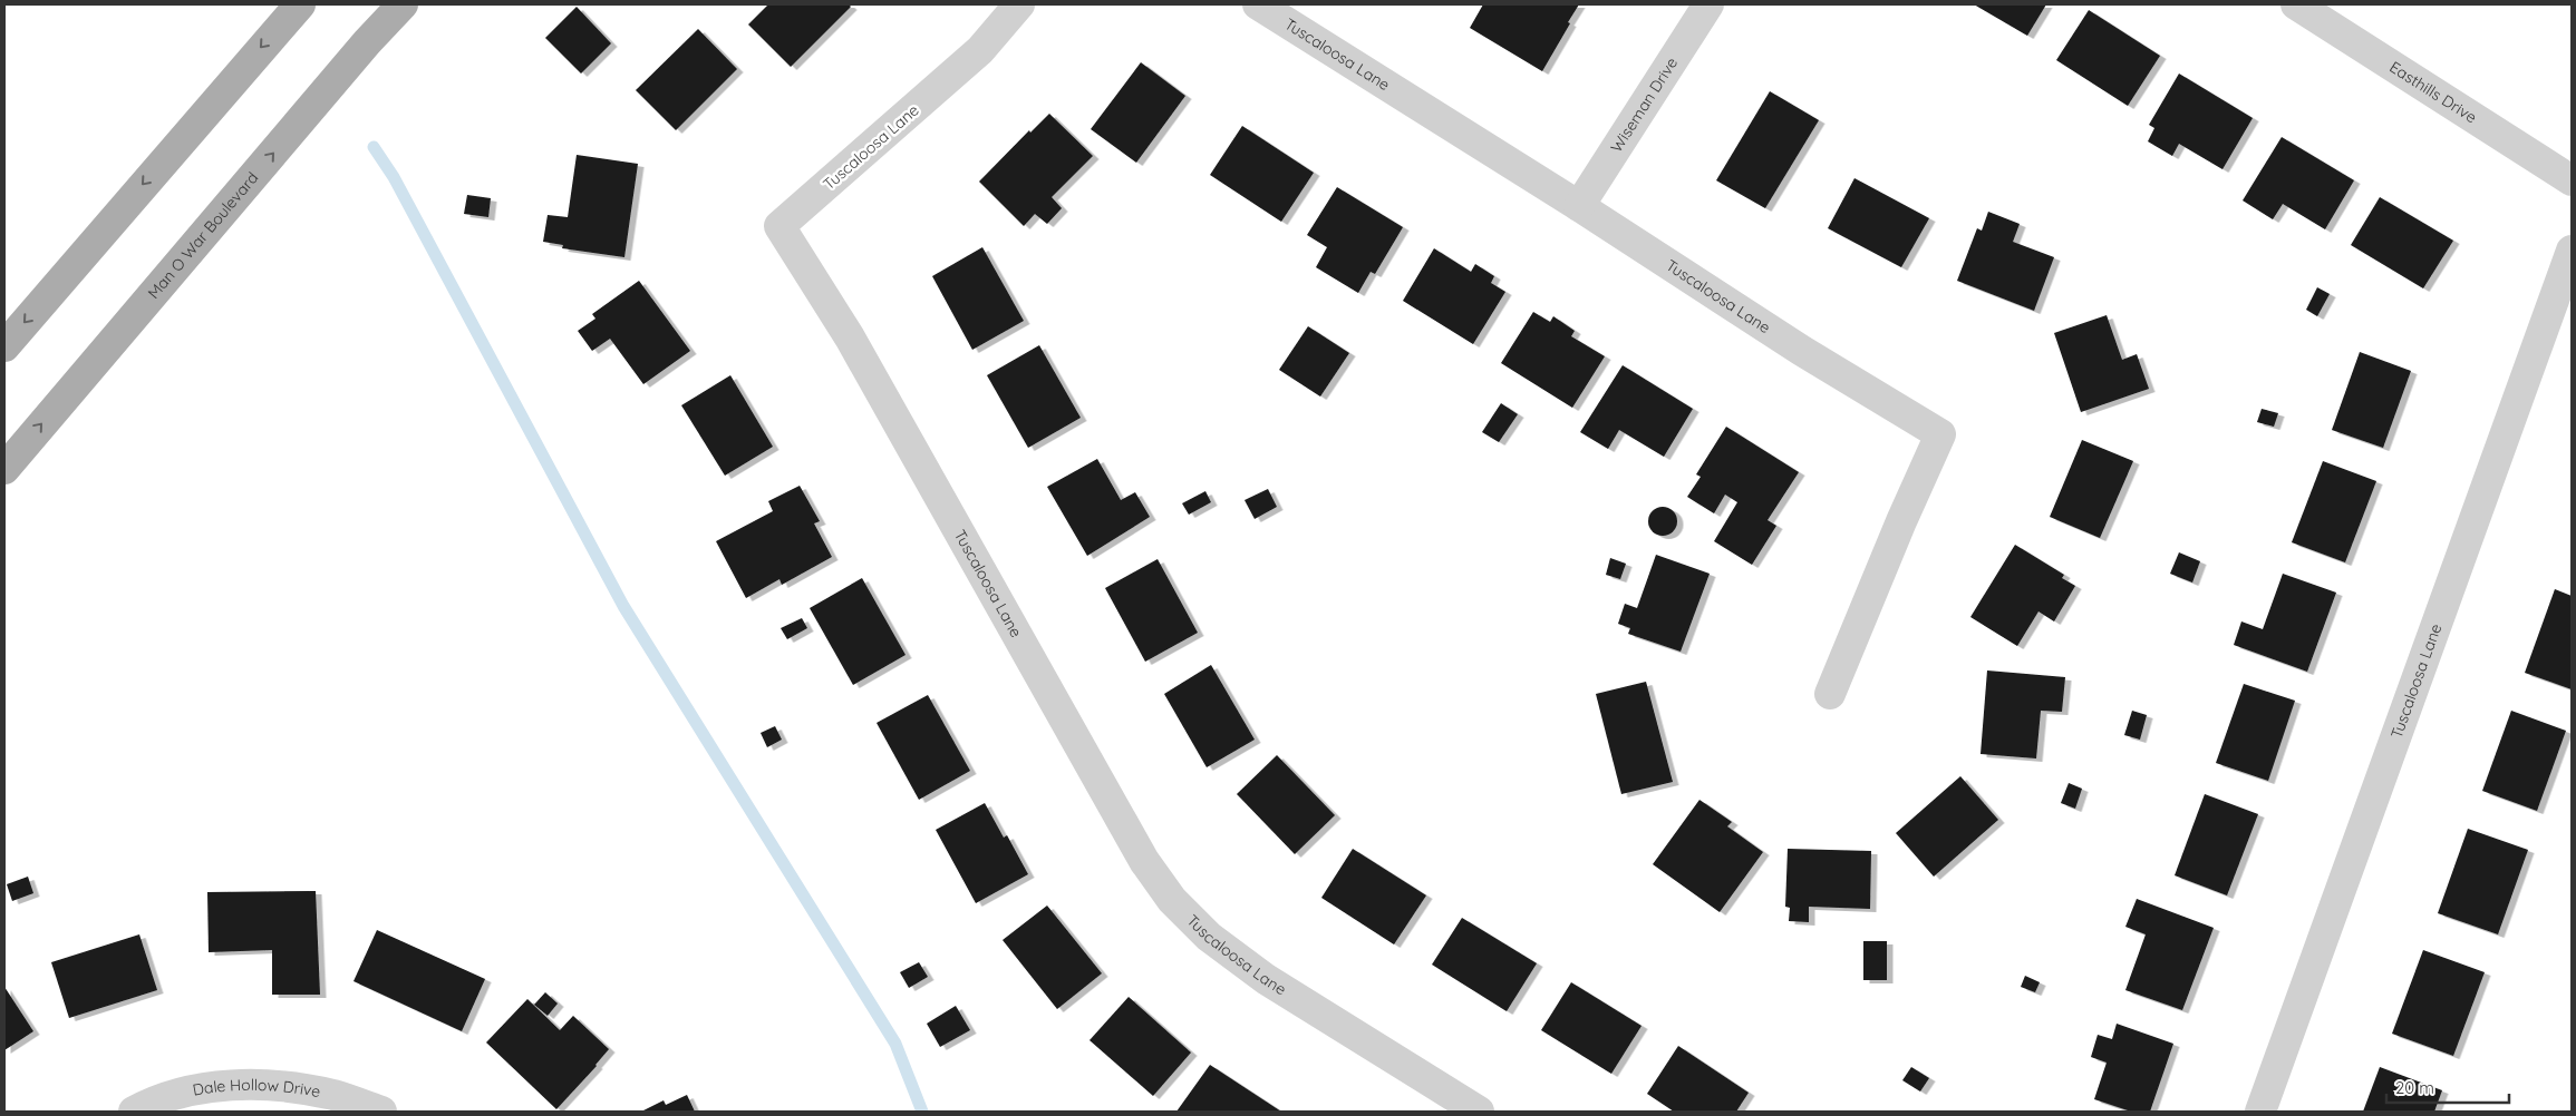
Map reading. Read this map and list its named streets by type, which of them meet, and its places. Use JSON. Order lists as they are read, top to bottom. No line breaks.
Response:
{"streets":{"main road":["Man O War Boulevard"],"street":["Tuscaloosa Lane","Easthills Drive","Wiseman Drive","Dale Hollow Drive"]},"crossings":[["Tuscaloosa Lane","Wiseman Drive"]],"scale_bar":"20 m"}
